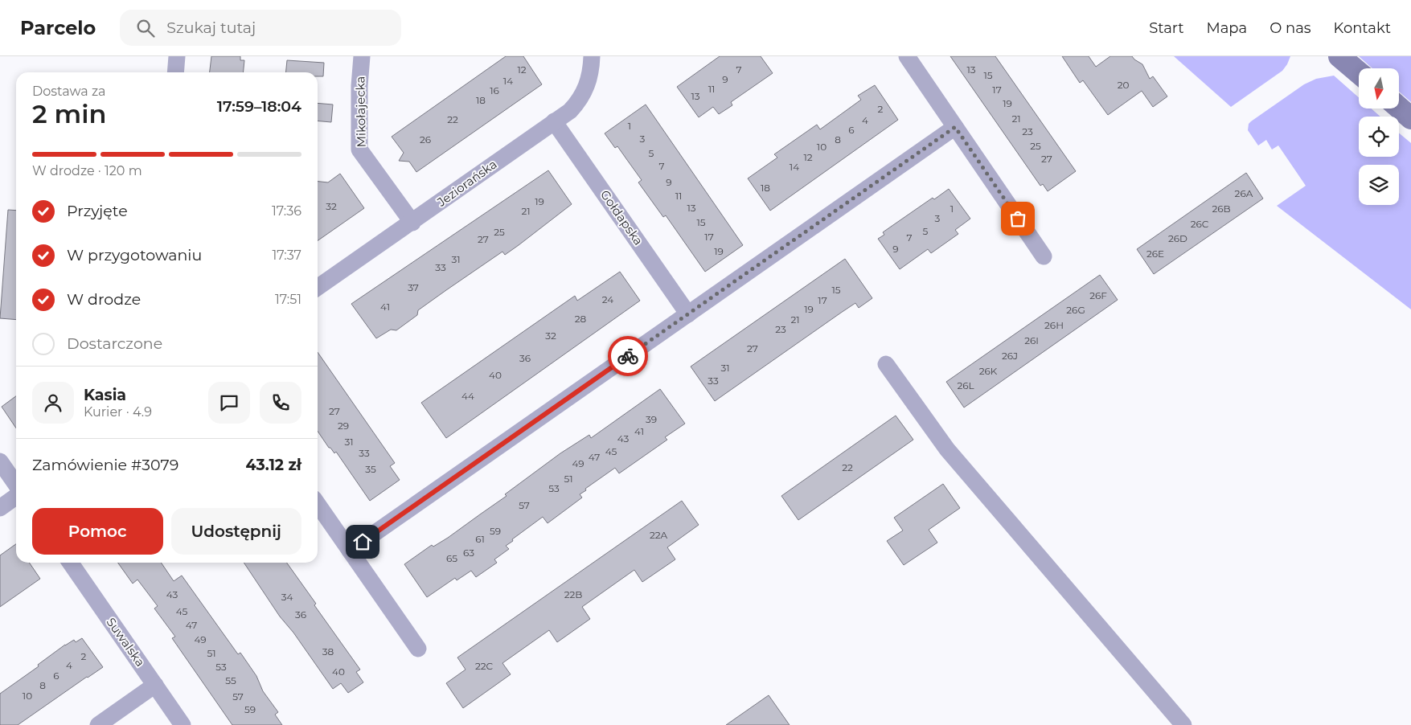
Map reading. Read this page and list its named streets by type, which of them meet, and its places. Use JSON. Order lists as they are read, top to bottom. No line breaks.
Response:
{"streets":{"street":["Mikołajecka","Jeziorańska","Gołdapska","Suwalska"]},"crossings":[["Mikołajecka","Jeziorańska"],["Jeziorańska","Gołdapska"]],"house_numbers":["12","7","13","15","9","14","20","11","17","16","13","18","19","2","21","22","4","1","6","23","3","26","8","25","10","5","12","27","7","14","9","18","26A","11","19","32","13","1","26B","21","3","15","26C","5","25","17","7","26D","27","9","19","26E","31","33","37","15","26F","24","17","41","19","26G","28","21","26H","23","32","26I","27","26J","36","31","26K","40","33","26L","44","27","39","29","41","43","31","45","33","47","49","22","35","51","53","57","59","22A","61","63","65","43","22B","34","45","36","47","49","38","51","2","4","22C","53","40","6","55","8","10","57","59"],"north":"bottom","page":{"header":"Parcelo","search":"Szukaj tutaj","nav":["Start","Mapa","O nas","Kontakt"],"heading":["2 min","Dostawa za","17:59–18:04"],"panel":["Kasia","Kurier · 4.9","Zamówienie #3079","43.12 zł"],"bar":"W drodze · 120 m","list":[["Przyjęte","17:36"],["W przygotowaniu","17:37"],["W drodze","17:51"],"Dostarczone"],"buttons":["Pomoc","Udostępnij"]}}
